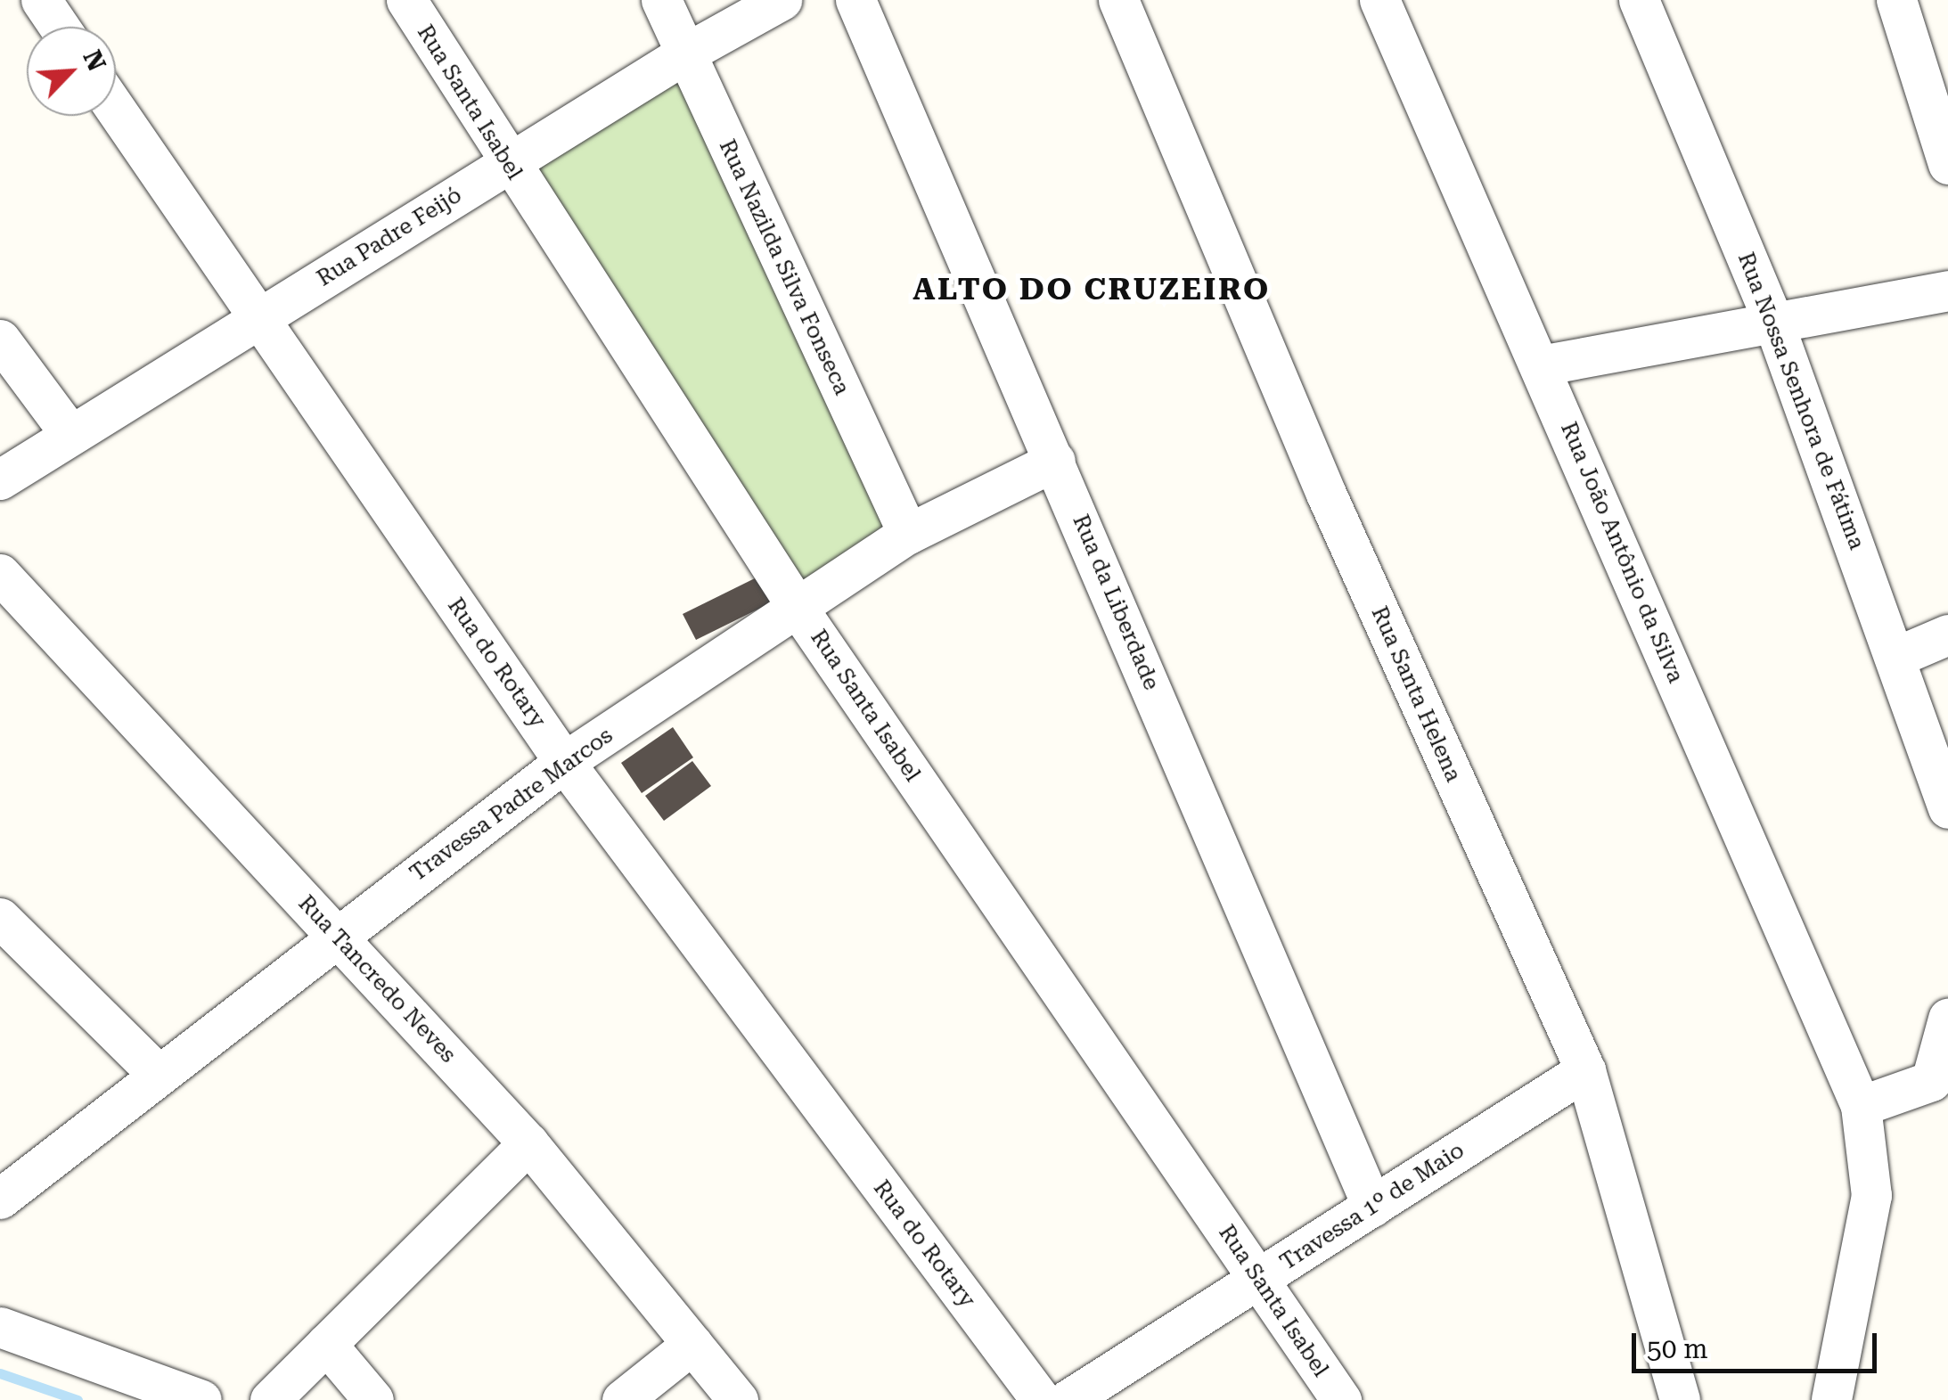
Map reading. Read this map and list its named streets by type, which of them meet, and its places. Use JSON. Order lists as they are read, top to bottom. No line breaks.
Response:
{"streets":{"street":["Rua Santa Isabel","Rua Padre Feijó","Rua Nazilda Silva Fonseca","Rua Nossa Senhora de Fátima","Rua João Antônio da Silva","Rua da Liberdade","Rua do Rotary","Rua Santa Helena","Travessa Padre Marcos","Rua Tancredo Neves","Travessa 1º de Maio"]},"crossings":[["Rua Santa Isabel","Rua Padre Feijó"],["Rua Santa Isabel","Travessa Padre Marcos"],["Rua Santa Isabel","Travessa 1º de Maio"],["Rua Padre Feijó","Rua Nazilda Silva Fonseca"],["Rua Padre Feijó","Rua do Rotary"],["Rua Nazilda Silva Fonseca","Travessa Padre Marcos"],["Rua da Liberdade","Travessa Padre Marcos"],["Rua da Liberdade","Travessa 1º de Maio"],["Rua do Rotary","Travessa Padre Marcos"],["Rua Santa Helena","Travessa 1º de Maio"],["Travessa Padre Marcos","Rua Tancredo Neves"]],"districts":["ALTO DO CRUZEIRO"],"scale_bar":"50 m","north":"top right"}
